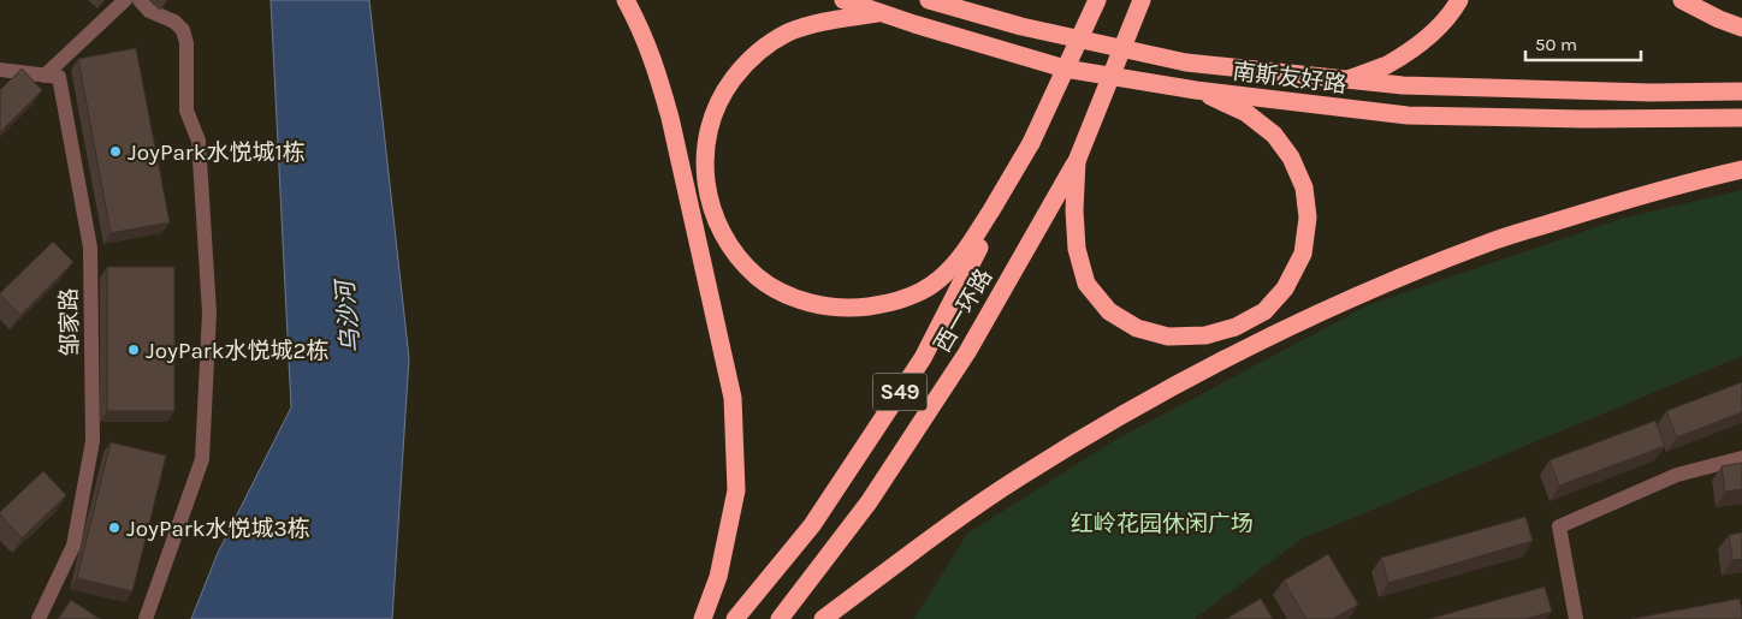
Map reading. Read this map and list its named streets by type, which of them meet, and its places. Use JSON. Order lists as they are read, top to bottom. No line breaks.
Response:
{"streets":{"highway":["南斯友好路","西一环路","S49"],"street":["邹家路"]},"water":["乌沙河"],"parks":["红岭花园休闲广场"],"places":["JoyPark水悦城1栋","JoyPark水悦城2栋","JoyPark水悦城3栋"],"scale_bar":"50 m"}
